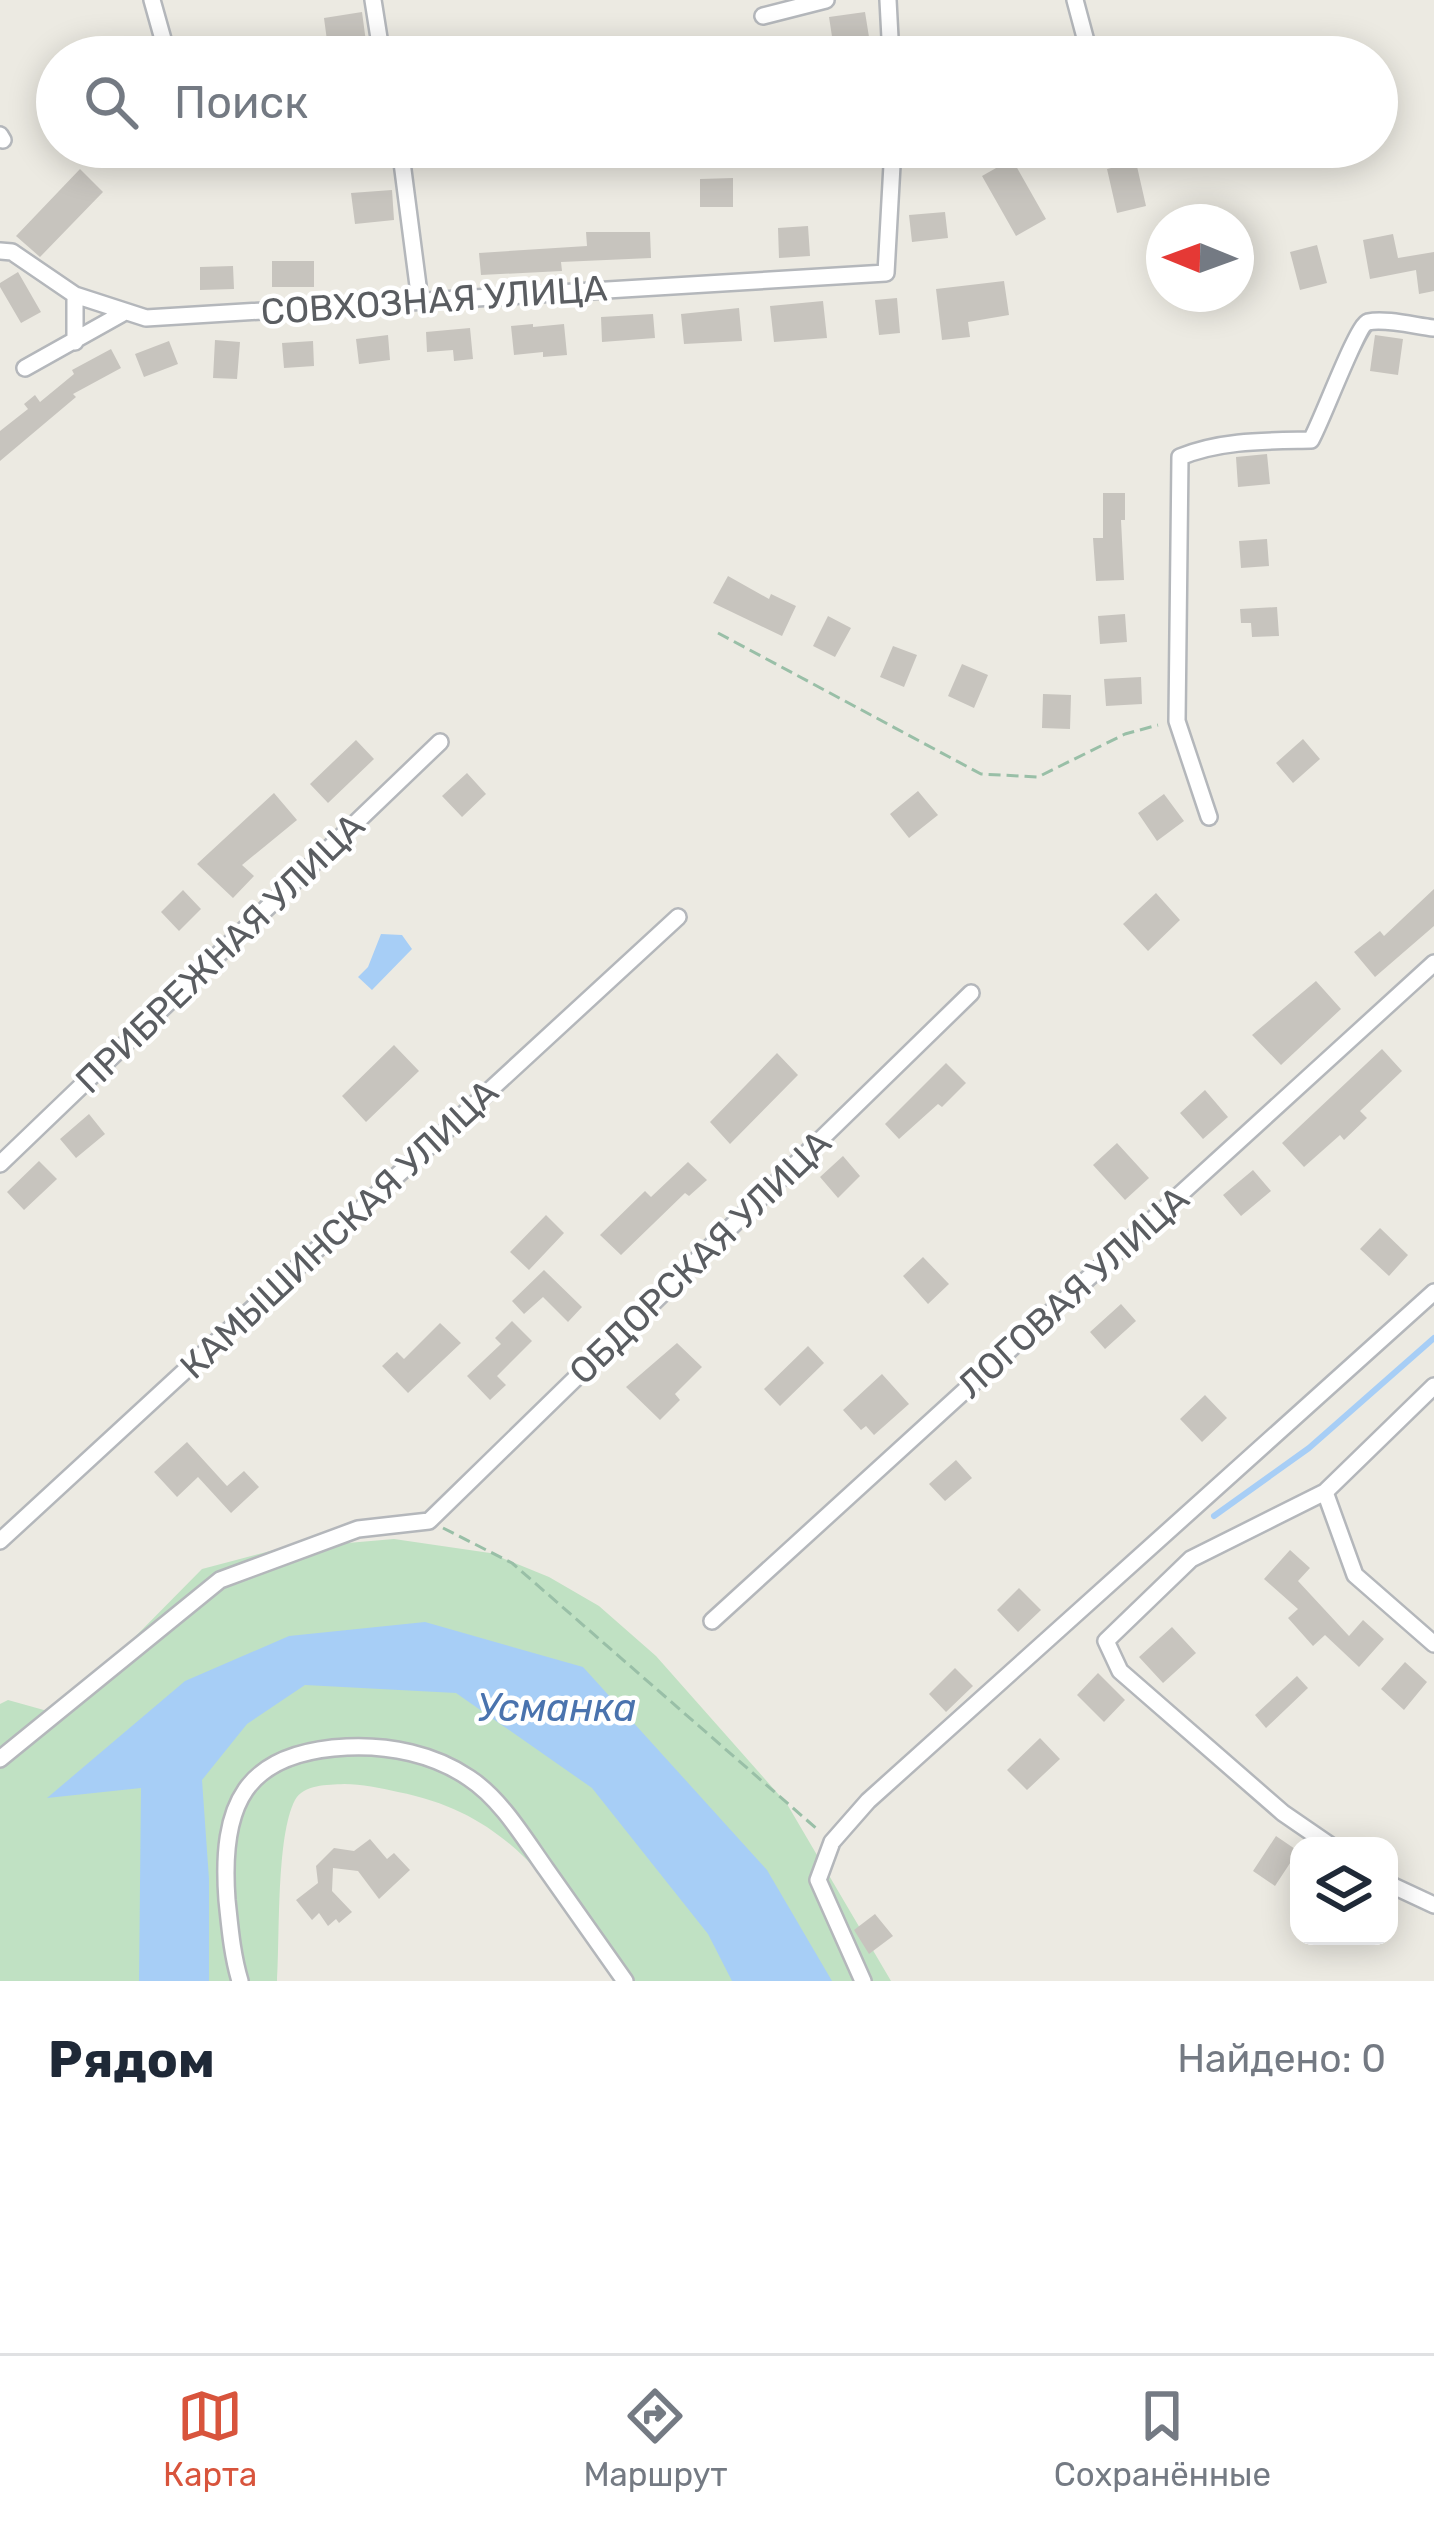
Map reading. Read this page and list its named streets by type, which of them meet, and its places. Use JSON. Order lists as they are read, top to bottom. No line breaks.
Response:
{"streets":{"street":["СОВХОЗНАЯ УЛИЦА","ПРИБРЕЖНАЯ УЛИЦА","КАМЫШИНСКАЯ УЛИЦА","ОБДОРСКАЯ УЛИЦА","ЛОГОВАЯ УЛИЦА"]},"water":["Усманка"],"north":"left","page":{"search":"Поиск","heading":["Рядом","Найдено: 0"],"nav":["Карта","Маршрут","Сохранённые"]}}
